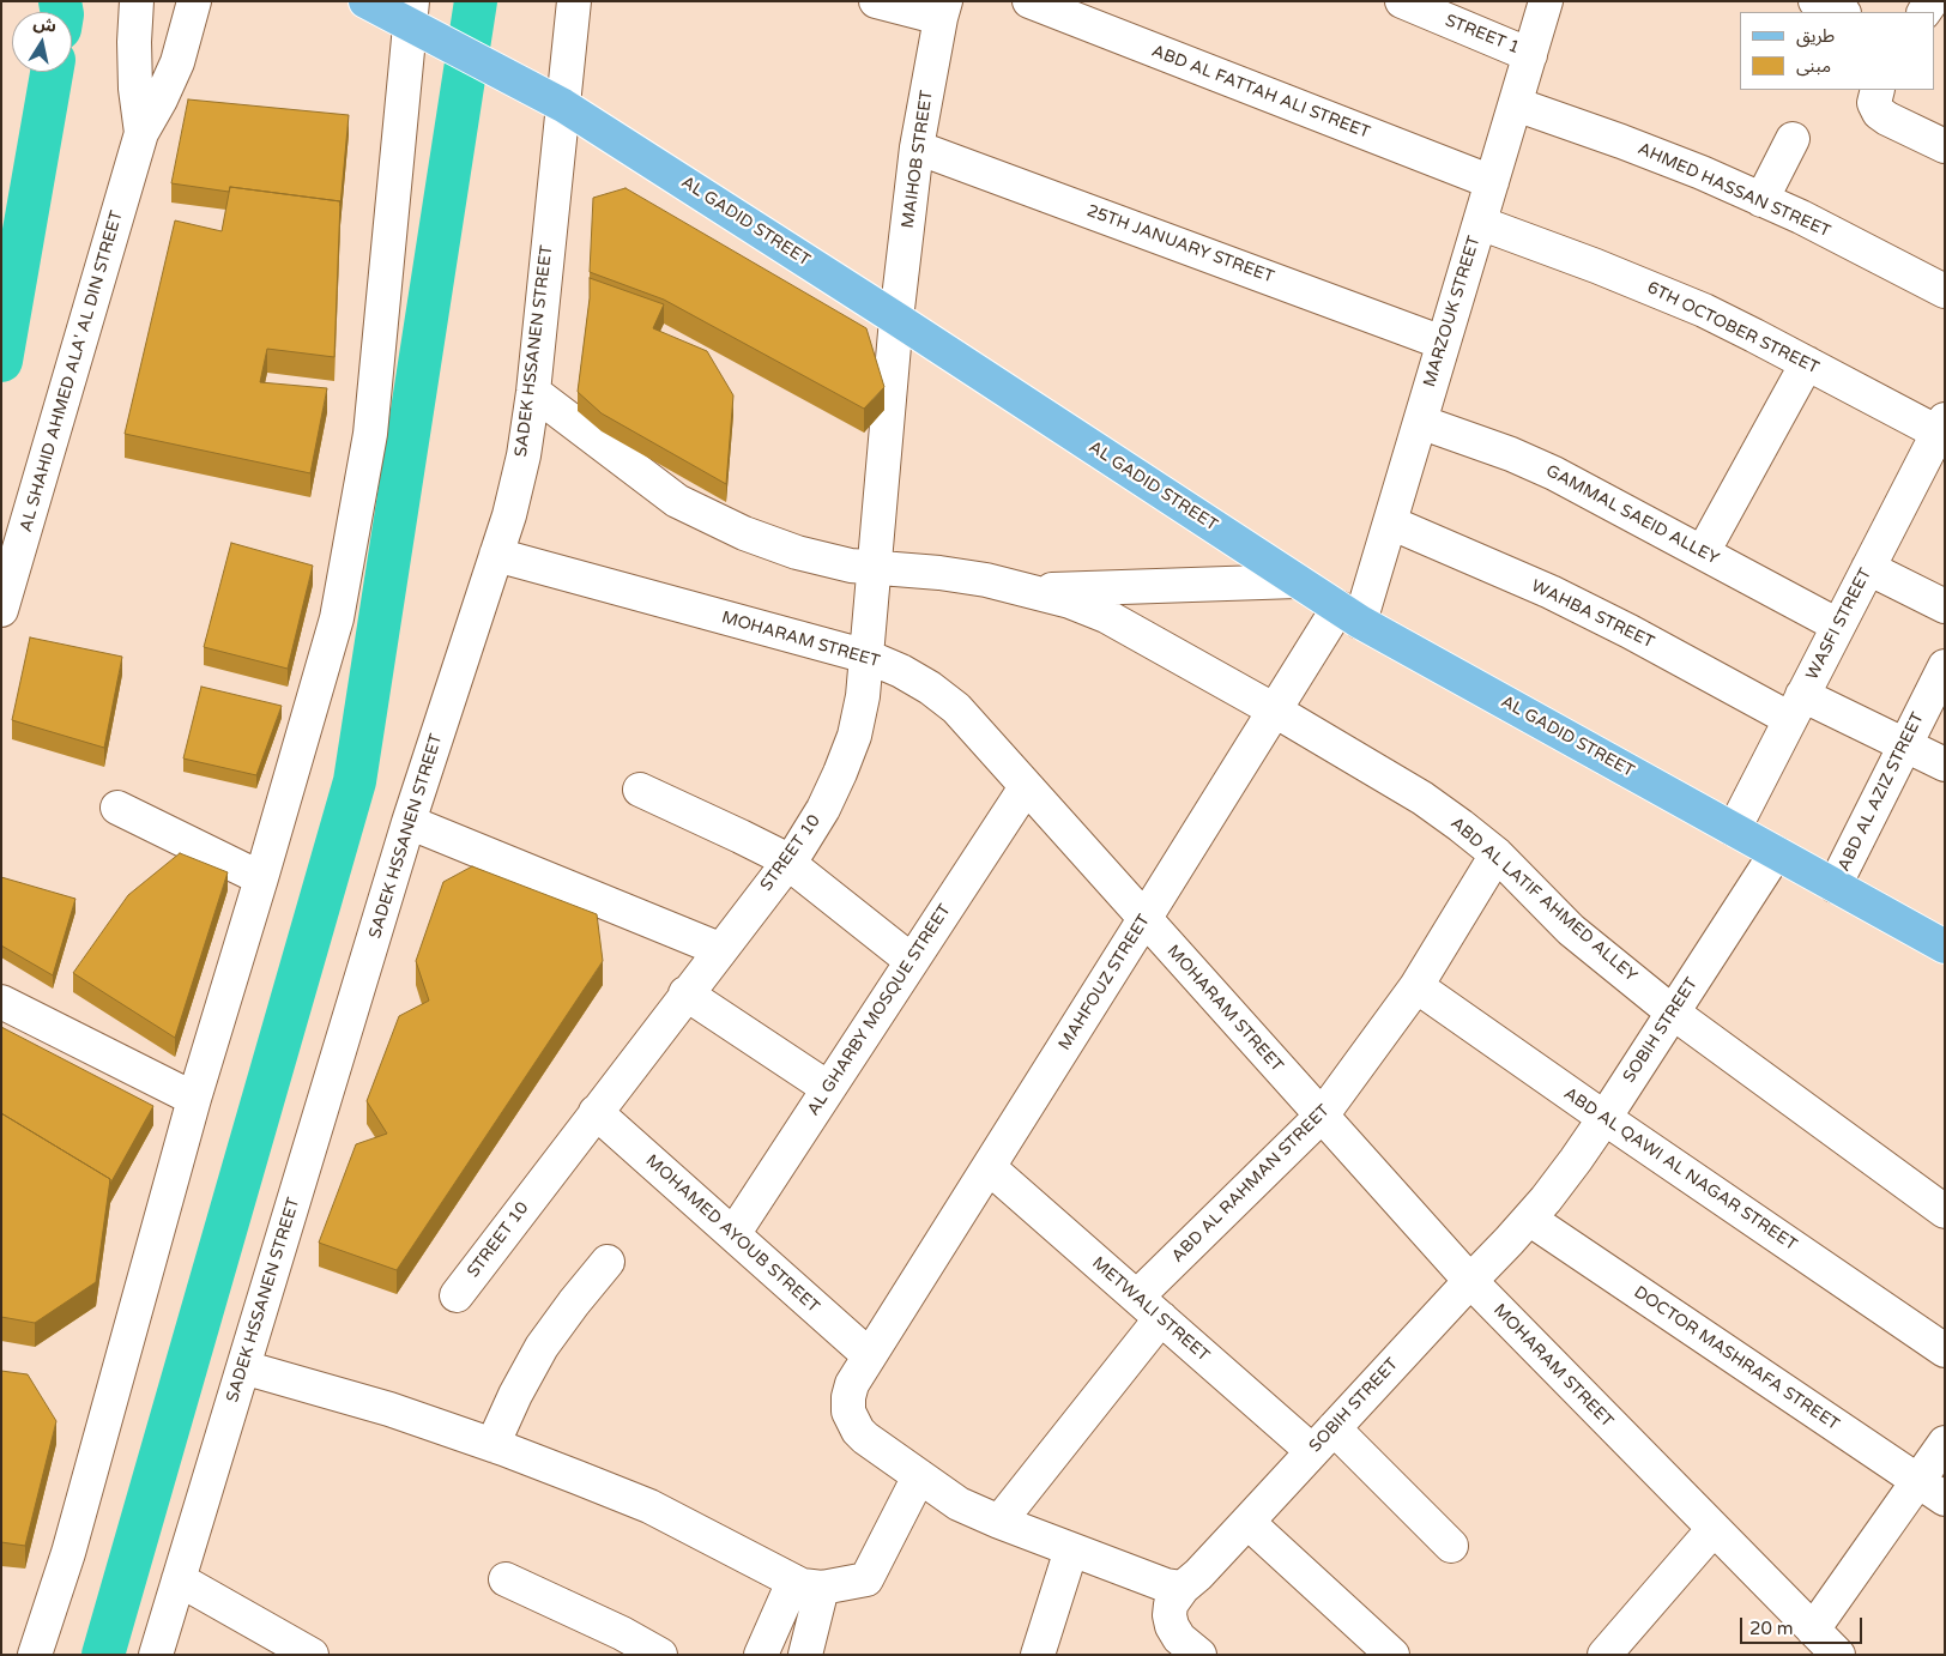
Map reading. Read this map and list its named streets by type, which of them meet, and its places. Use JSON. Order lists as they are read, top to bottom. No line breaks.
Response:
{"streets":{"main road":["AL GADID STREET"],"street":["STREET 1","ABD AL FATTAH ALI STREET","MAIHOB STREET","AHMED HASSAN STREET","25TH JANUARY STREET","MARZOUK STREET","6TH OCTOBER STREET","SADEK HSSANEN STREET","AL SHAHID AHMED ALA' AL DIN STREET","GAMMAL SAEID ALLEY","WAHBA STREET","WASFI STREET","MOHARAM STREET","ABD AL AZIZ STREET","STREET 10","ABD AL LATIF AHMED ALLEY","MAHFOUZ STREET","AL GHARBY MOSQUE STREET","SOBIH STREET","ABD AL QAWI AL NAGAR STREET","ABD AL RAHMAN STREET","MOHAMED AYOUB STREET","METWALI STREET","DOCTOR MASHRAFA STREET"]},"crossings":[["STREET 1","MARZOUK STREET"],["ABD AL FATTAH ALI STREET","MARZOUK STREET"],["MAIHOB STREET","AL GADID STREET"],["MAIHOB STREET","25TH JANUARY STREET"],["MAIHOB STREET","STREET 10"],["AHMED HASSAN STREET","MARZOUK STREET"],["AL GADID STREET","MARZOUK STREET"],["AL GADID STREET","SADEK HSSANEN STREET"],["AL GADID STREET","WASFI STREET"],["AL GADID STREET","ABD AL AZIZ STREET"],["AL GADID STREET","STREET 10"],["AL GADID STREET","MAHFOUZ STREET"],["AL GADID STREET","SOBIH STREET"],["25TH JANUARY STREET","MARZOUK STREET"],["MARZOUK STREET","6TH OCTOBER STREET"],["MARZOUK STREET","GAMMAL SAEID ALLEY"],["MARZOUK STREET","WAHBA STREET"],["MARZOUK STREET","MAHFOUZ STREET"],["6TH OCTOBER STREET","WASFI STREET"],["SADEK HSSANEN STREET","MOHARAM STREET"],["SADEK HSSANEN STREET","ABD AL LATIF AHMED ALLEY"],["GAMMAL SAEID ALLEY","WASFI STREET"],["WAHBA STREET","WASFI STREET"],["WAHBA STREET","ABD AL AZIZ STREET"],["MOHARAM STREET","STREET 10"],["MOHARAM STREET","MAHFOUZ STREET"],["MOHARAM STREET","AL GHARBY MOSQUE STREET"],["MOHARAM STREET","SOBIH STREET"],["MOHARAM STREET","ABD AL RAHMAN STREET"],["STREET 10","ABD AL LATIF AHMED ALLEY"],["STREET 10","MOHAMED AYOUB STREET"],["ABD AL LATIF AHMED ALLEY","MAHFOUZ STREET"],["ABD AL LATIF AHMED ALLEY","SOBIH STREET"],["ABD AL LATIF AHMED ALLEY","ABD AL RAHMAN STREET"],["MAHFOUZ STREET","MOHAMED AYOUB STREET"],["MAHFOUZ STREET","METWALI STREET"],["AL GHARBY MOSQUE STREET","MOHAMED AYOUB STREET"],["SOBIH STREET","ABD AL QAWI AL NAGAR STREET"],["SOBIH STREET","METWALI STREET"],["SOBIH STREET","DOCTOR MASHRAFA STREET"],["ABD AL QAWI AL NAGAR STREET","ABD AL RAHMAN STREET"],["ABD AL RAHMAN STREET","METWALI STREET"]],"legend":["طريق","مبنى"],"scale_bar":"20 m","north":"top"}
